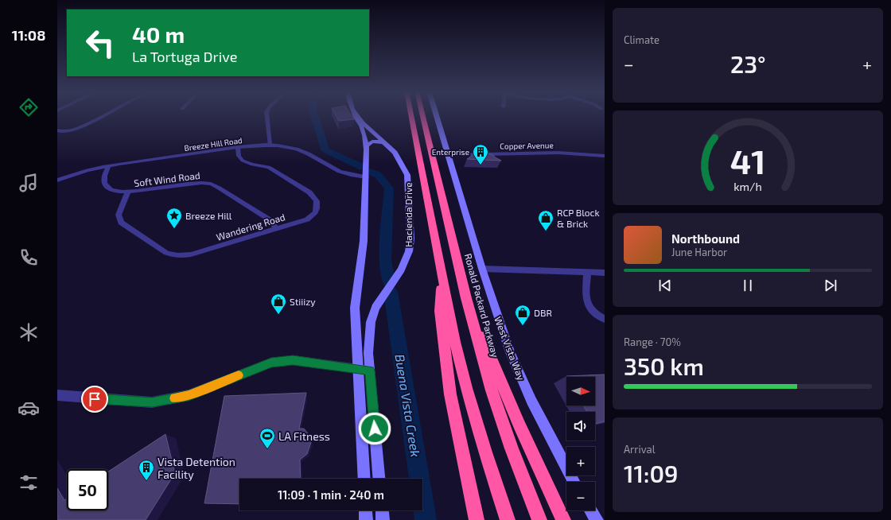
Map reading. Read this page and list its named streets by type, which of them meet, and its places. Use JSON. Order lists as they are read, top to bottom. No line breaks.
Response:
{"streets":{"highway":["Ronald Packard Parkway"],"main road":["Hacienda Drive","West Vista Way"],"street":["Breeze Hill Road","Copper Avenue","Soft Wind Road","Wandering Road"]},"crossings":[["Breeze Hill Road","Soft Wind Road"],["Breeze Hill Road","Hacienda Drive"],["Breeze Hill Road","Wandering Road"],["Copper Avenue","West Vista Way"],["Soft Wind Road","Wandering Road"]],"water":["Buena Vista Creek"],"places":{"building":["Enterprise","Vista Detention Facility"],"place":["Breeze Hill"],"shop":["RCP Block & Brick","Stiiizy","DBR"],"sports":["LA Fitness"]},"north":"right","page":{"tabs":"11:08","tile":["Climate",["Range · 70%","350 km"],["Arrival","11:09"]],"turn":["40 m","La Tortuga Drive"],"heat":["−","23°","+"],"song":["Northbound","June Harbor"],"map_buttons":["+","−"],"limit":"50","trip":"11:09 · 1 min · 240 m","gauge":["41","km/h"]}}
